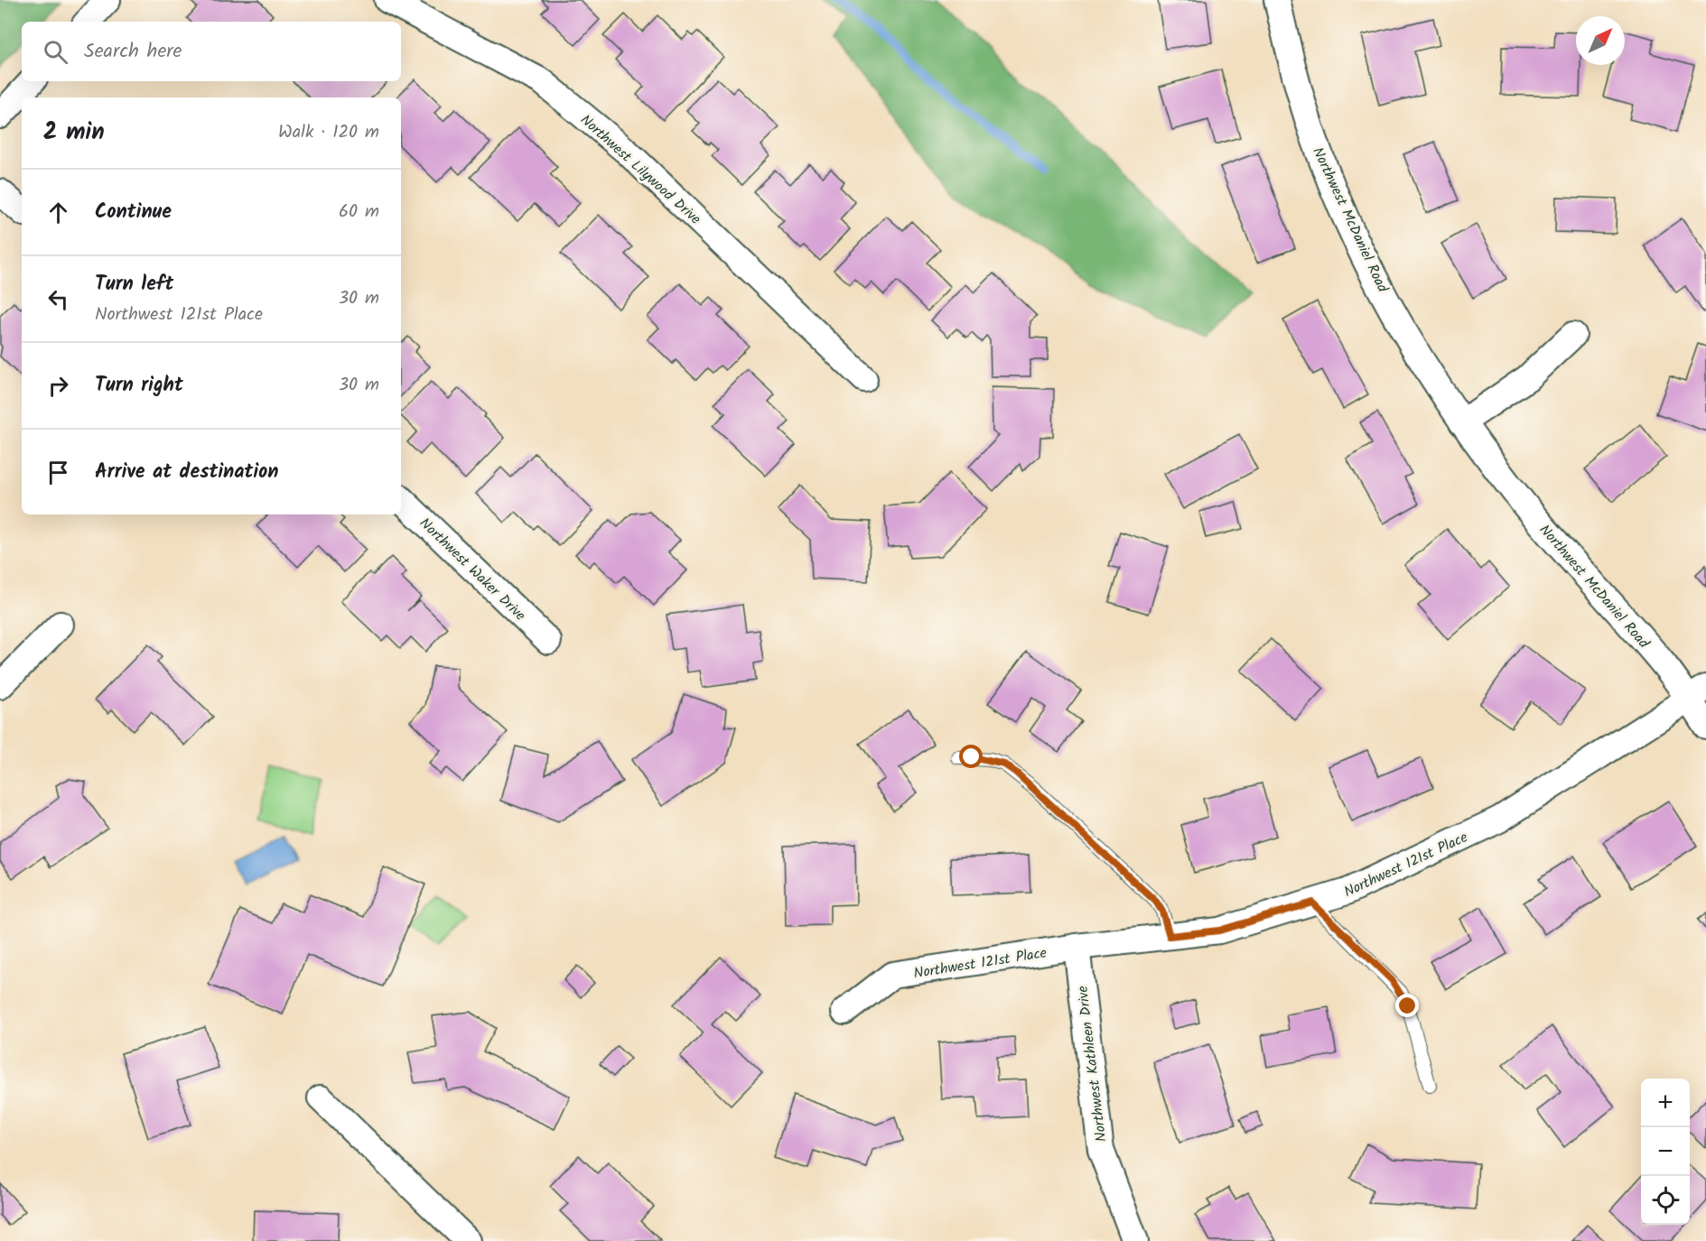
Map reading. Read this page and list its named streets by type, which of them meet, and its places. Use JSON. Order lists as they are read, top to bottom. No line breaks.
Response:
{"streets":{"street":["Northwest Lilywood Drive","Northwest McDaniel Road","Northwest Waker Drive","Northwest 121st Place","Northwest Kathleen Drive"]},"crossings":[["Northwest McDaniel Road","Northwest 121st Place"],["Northwest 121st Place","Northwest Kathleen Drive"]],"north":"top right","page":{"search":"Search here","heading":["2 min","Walk · 120 m"],"list":[["Continue","60 m"],["Turn left","Northwest 121st Place","30 m"],["Turn right","30 m"],"Arrive at destination"],"map_buttons":["+","−"]}}
